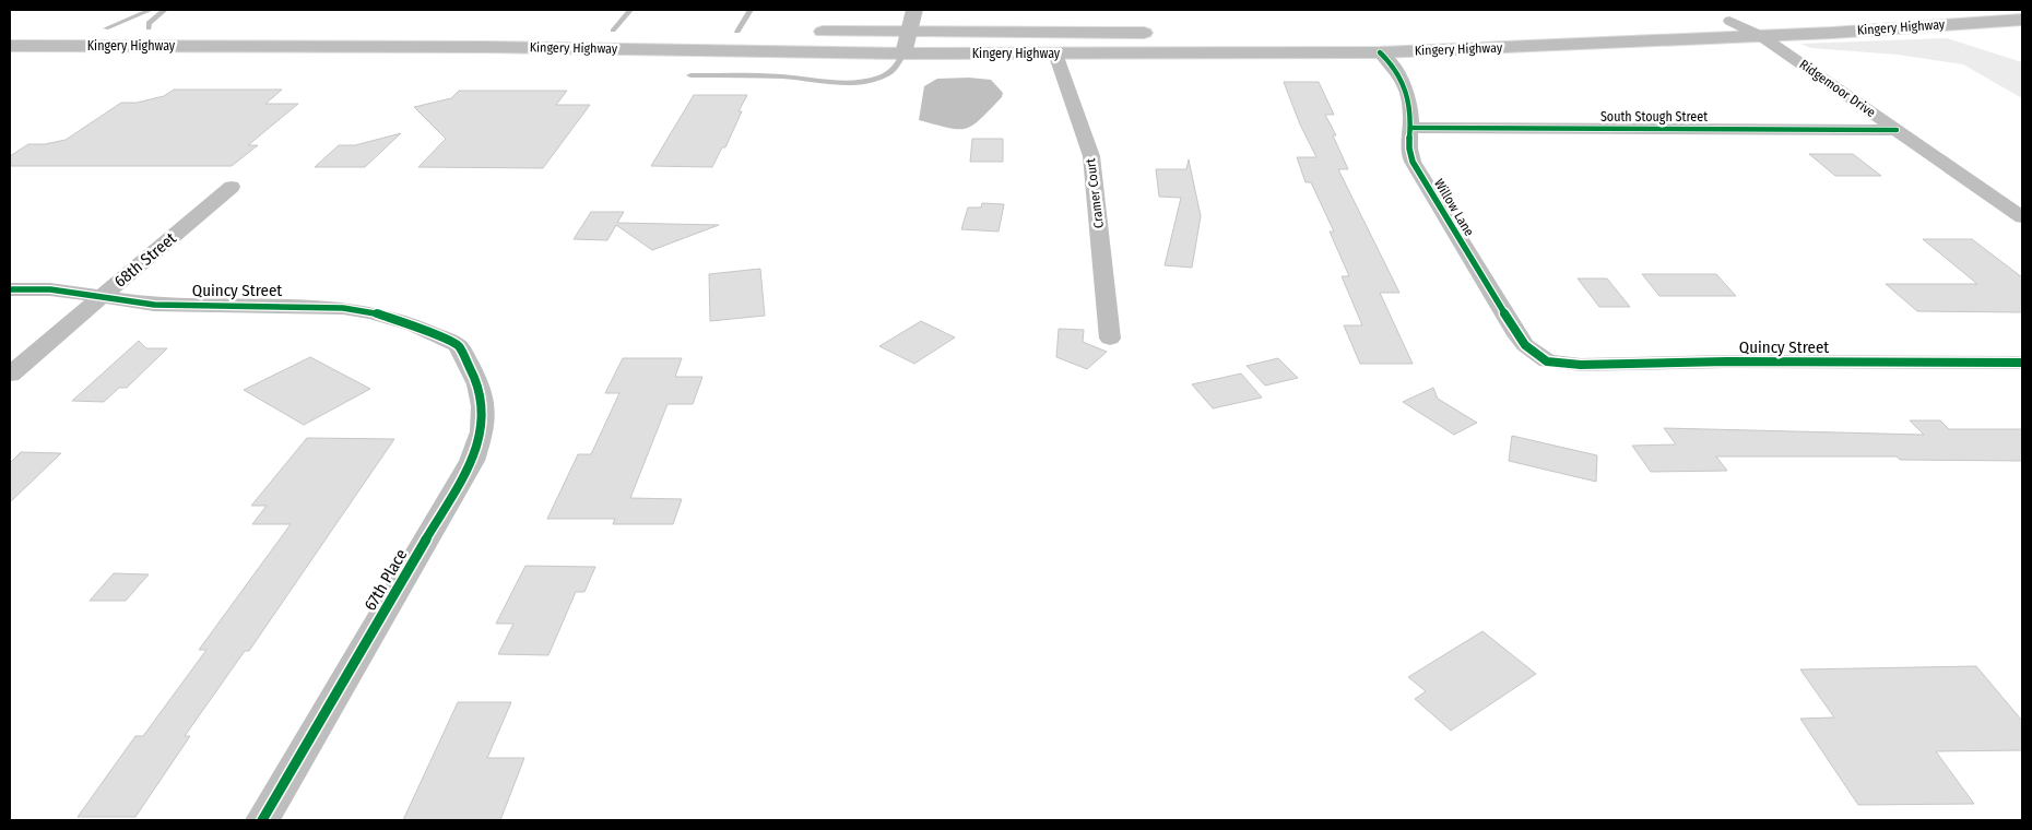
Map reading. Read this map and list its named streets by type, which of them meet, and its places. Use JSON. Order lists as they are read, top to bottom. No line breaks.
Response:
{"streets":{"main road":["Kingery Highway"],"street":["Ridgemoor Drive","South Stough Street","Cramer Court","Willow Lane","68th Street","Quincy Street","67th Place"]},"crossings":[["Kingery Highway","Ridgemoor Drive"],["Kingery Highway","Cramer Court"],["Kingery Highway","Willow Lane"],["Ridgemoor Drive","South Stough Street"],["South Stough Street","Willow Lane"],["Willow Lane","Quincy Street"],["68th Street","Quincy Street"],["Quincy Street","67th Place"]]}
